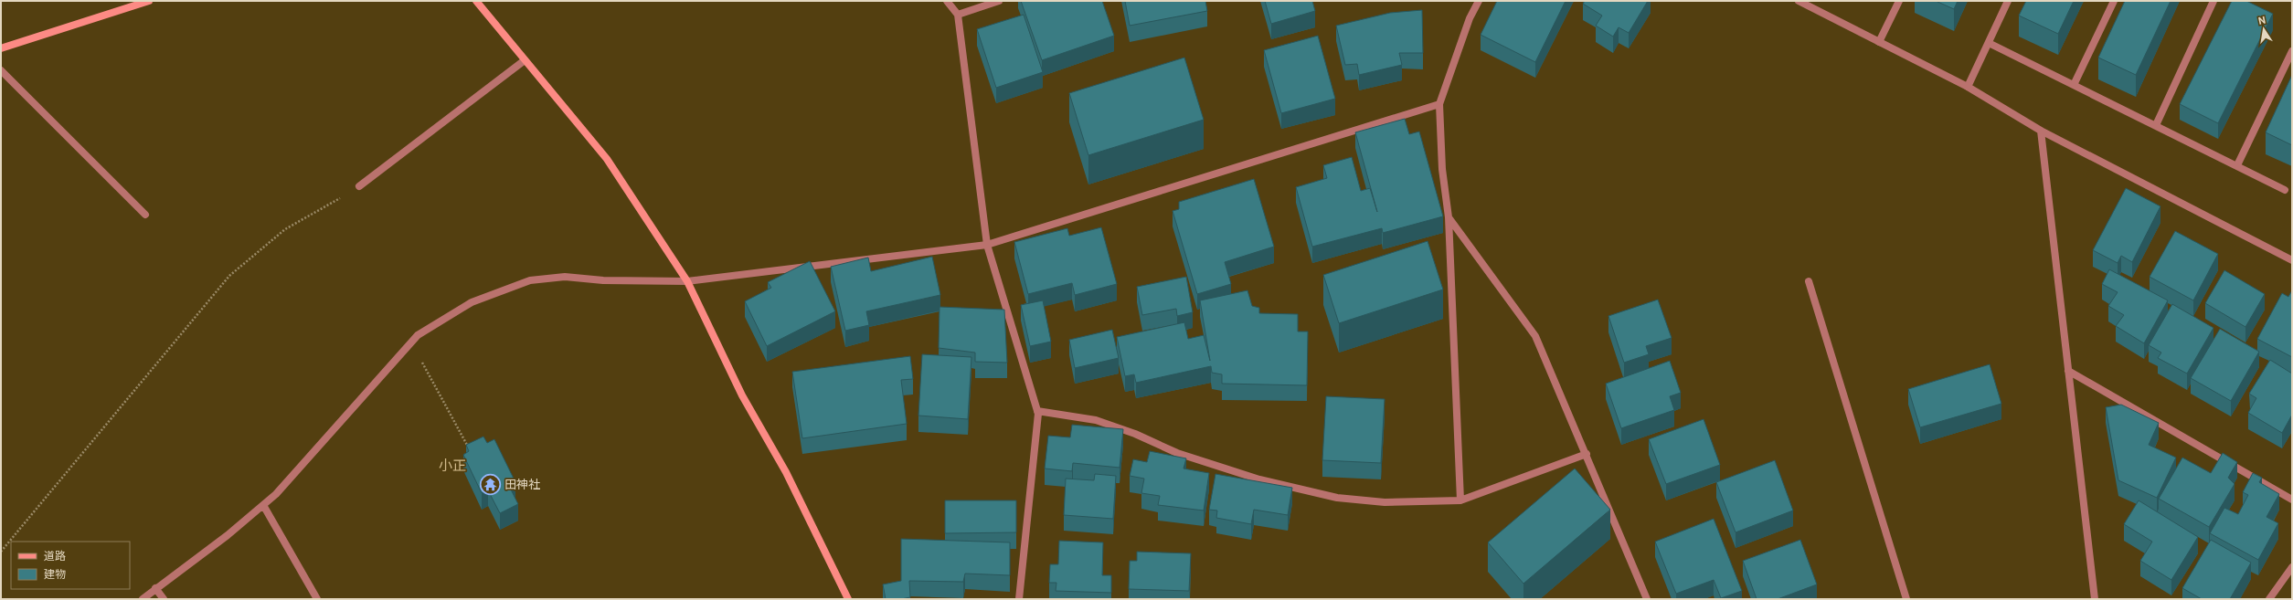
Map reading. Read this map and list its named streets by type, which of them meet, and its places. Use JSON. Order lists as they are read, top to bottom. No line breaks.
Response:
{"districts":["小正"],"places":{"temple":["田神社"]},"legend":["道路","建物"],"north":"top"}
